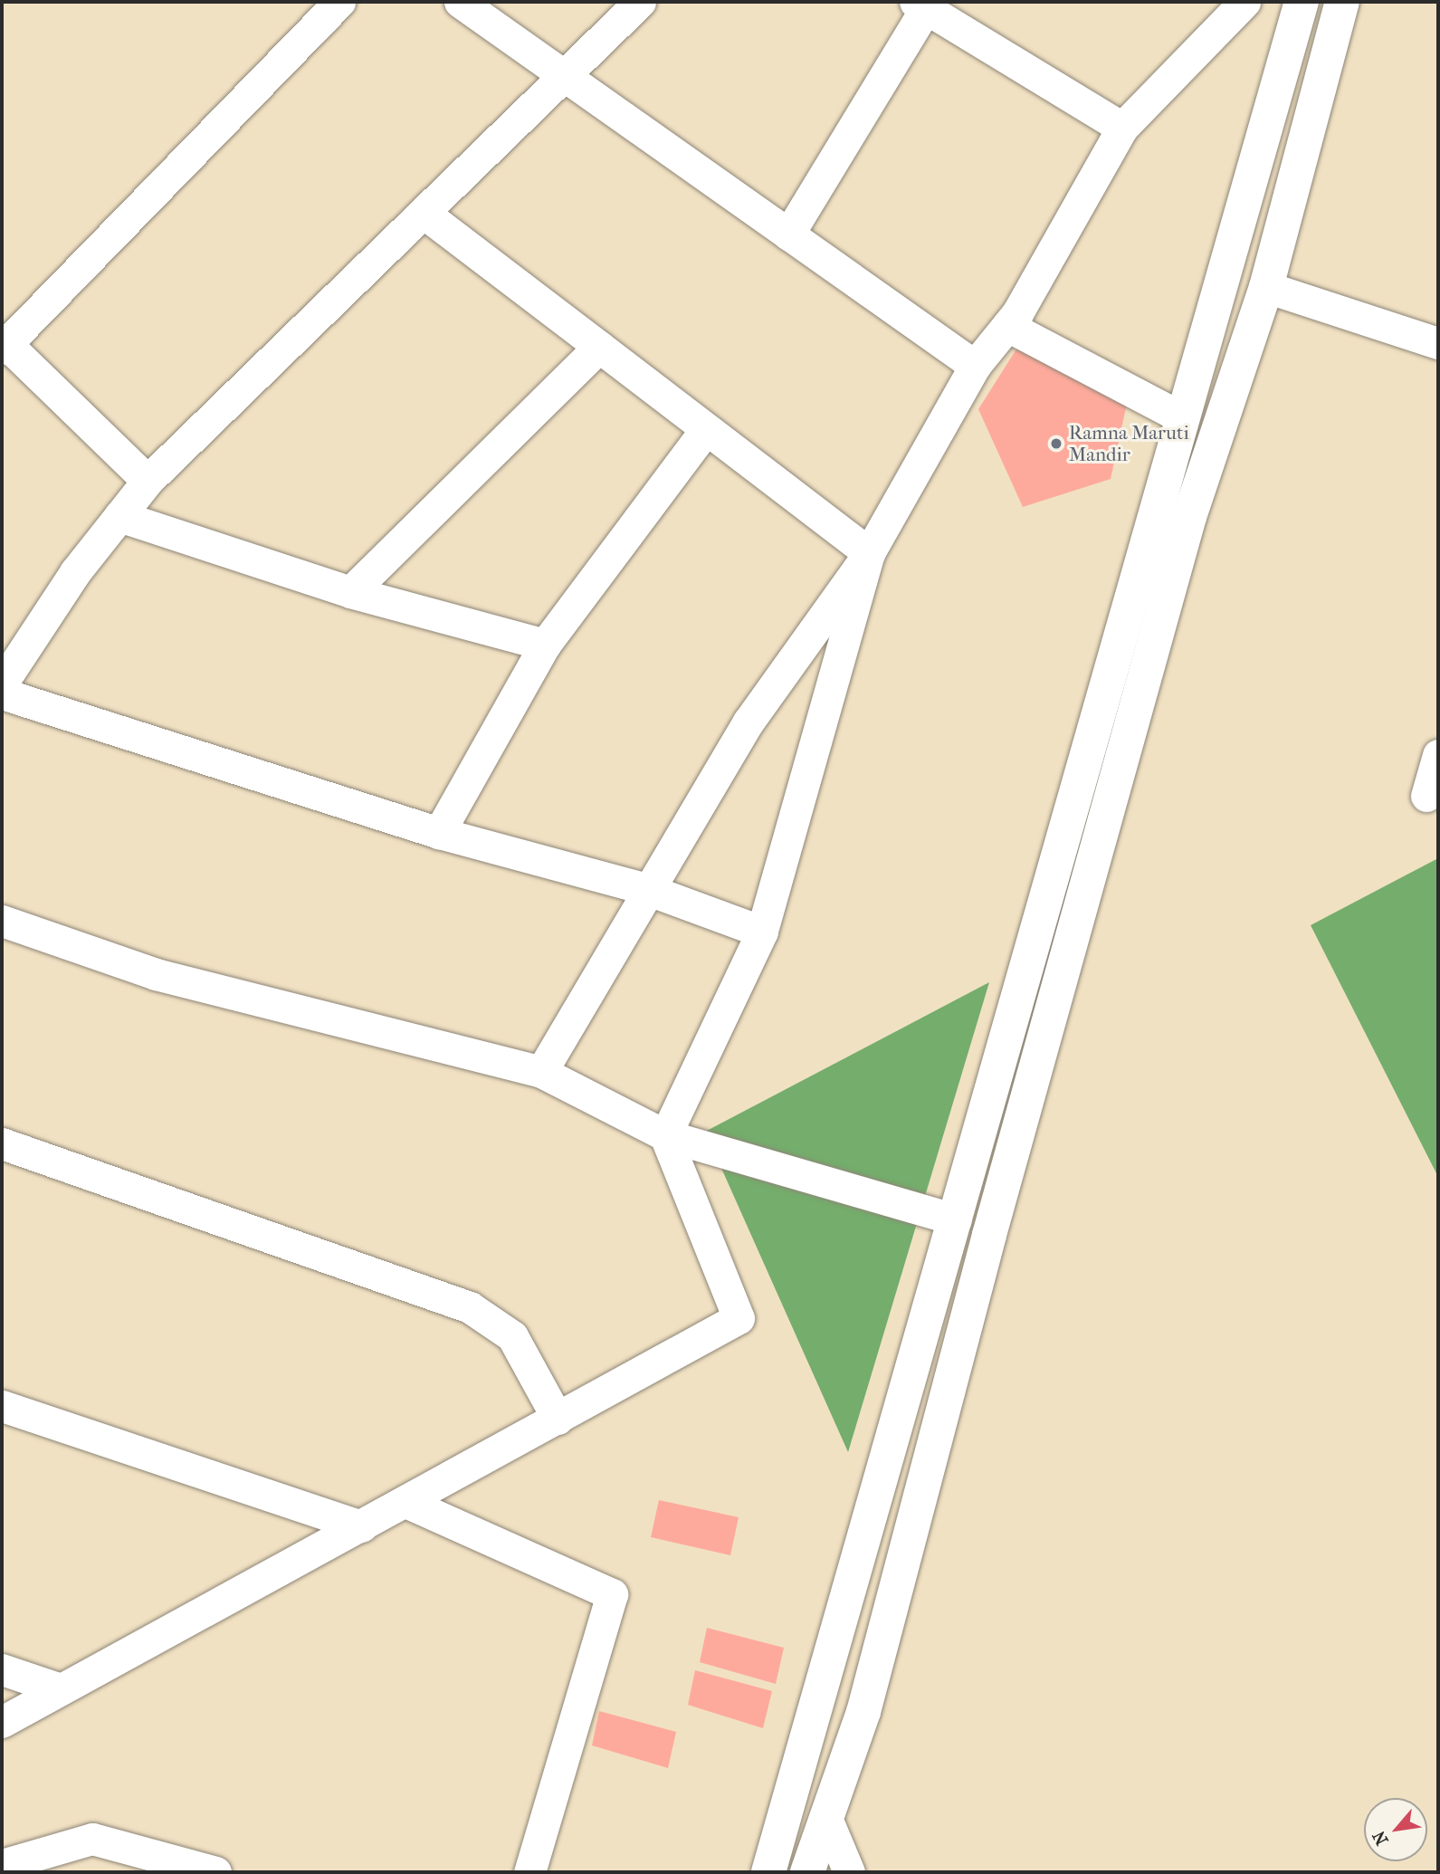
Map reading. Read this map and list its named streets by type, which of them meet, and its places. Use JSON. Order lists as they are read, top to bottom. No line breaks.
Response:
{"places":["Ramna Maruti Mandir"],"north":"bottom left"}
